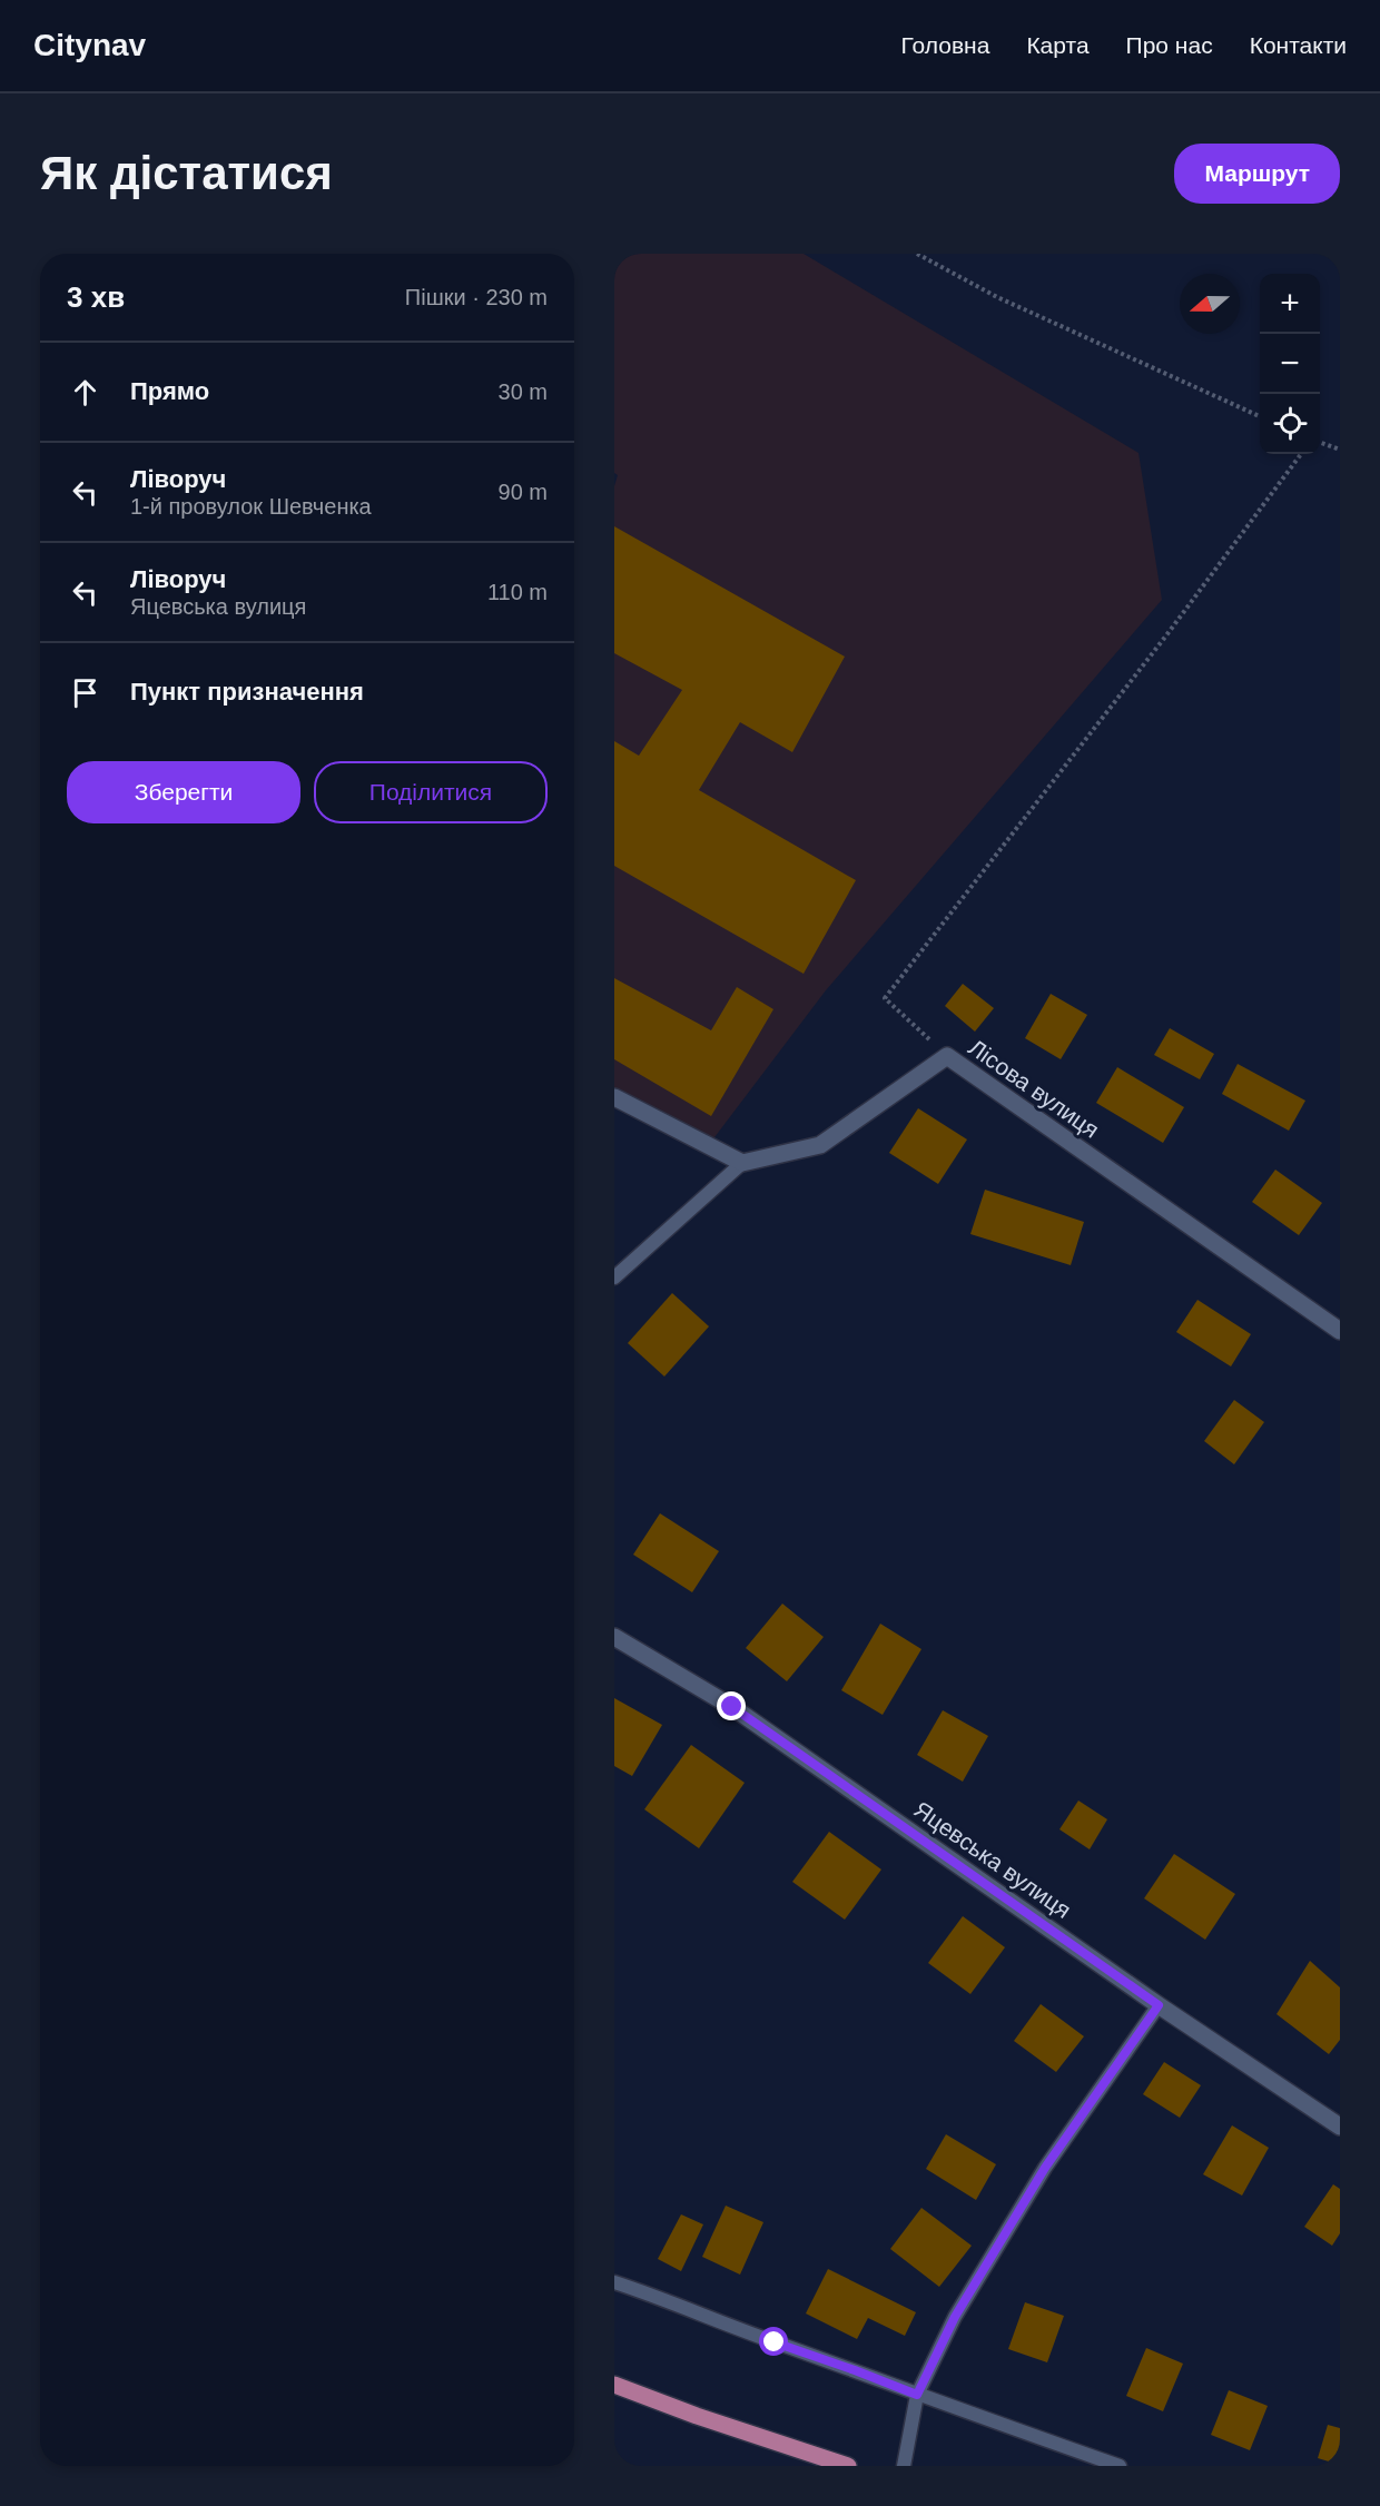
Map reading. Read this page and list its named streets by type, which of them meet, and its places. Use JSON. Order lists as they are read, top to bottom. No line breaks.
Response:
{"streets":{"street":["Лісова вулиця","Яцевська вулиця"]},"north":"left","page":{"header":"Citynav","nav":["Головна","Карта","Про нас","Контакти"],"buttons":["Маршрут",["Зберегти","Поділитися"]],"title":"Як дістатися","heading":["3 хв","Пішки · 230 m"],"map_buttons":["+","−"],"list":[["Прямо","30 m"],["Ліворуч","1-й провулок Шевченка","90 m"],["Ліворуч","Яцевська вулиця","110 m"],"Пункт призначення"]}}
